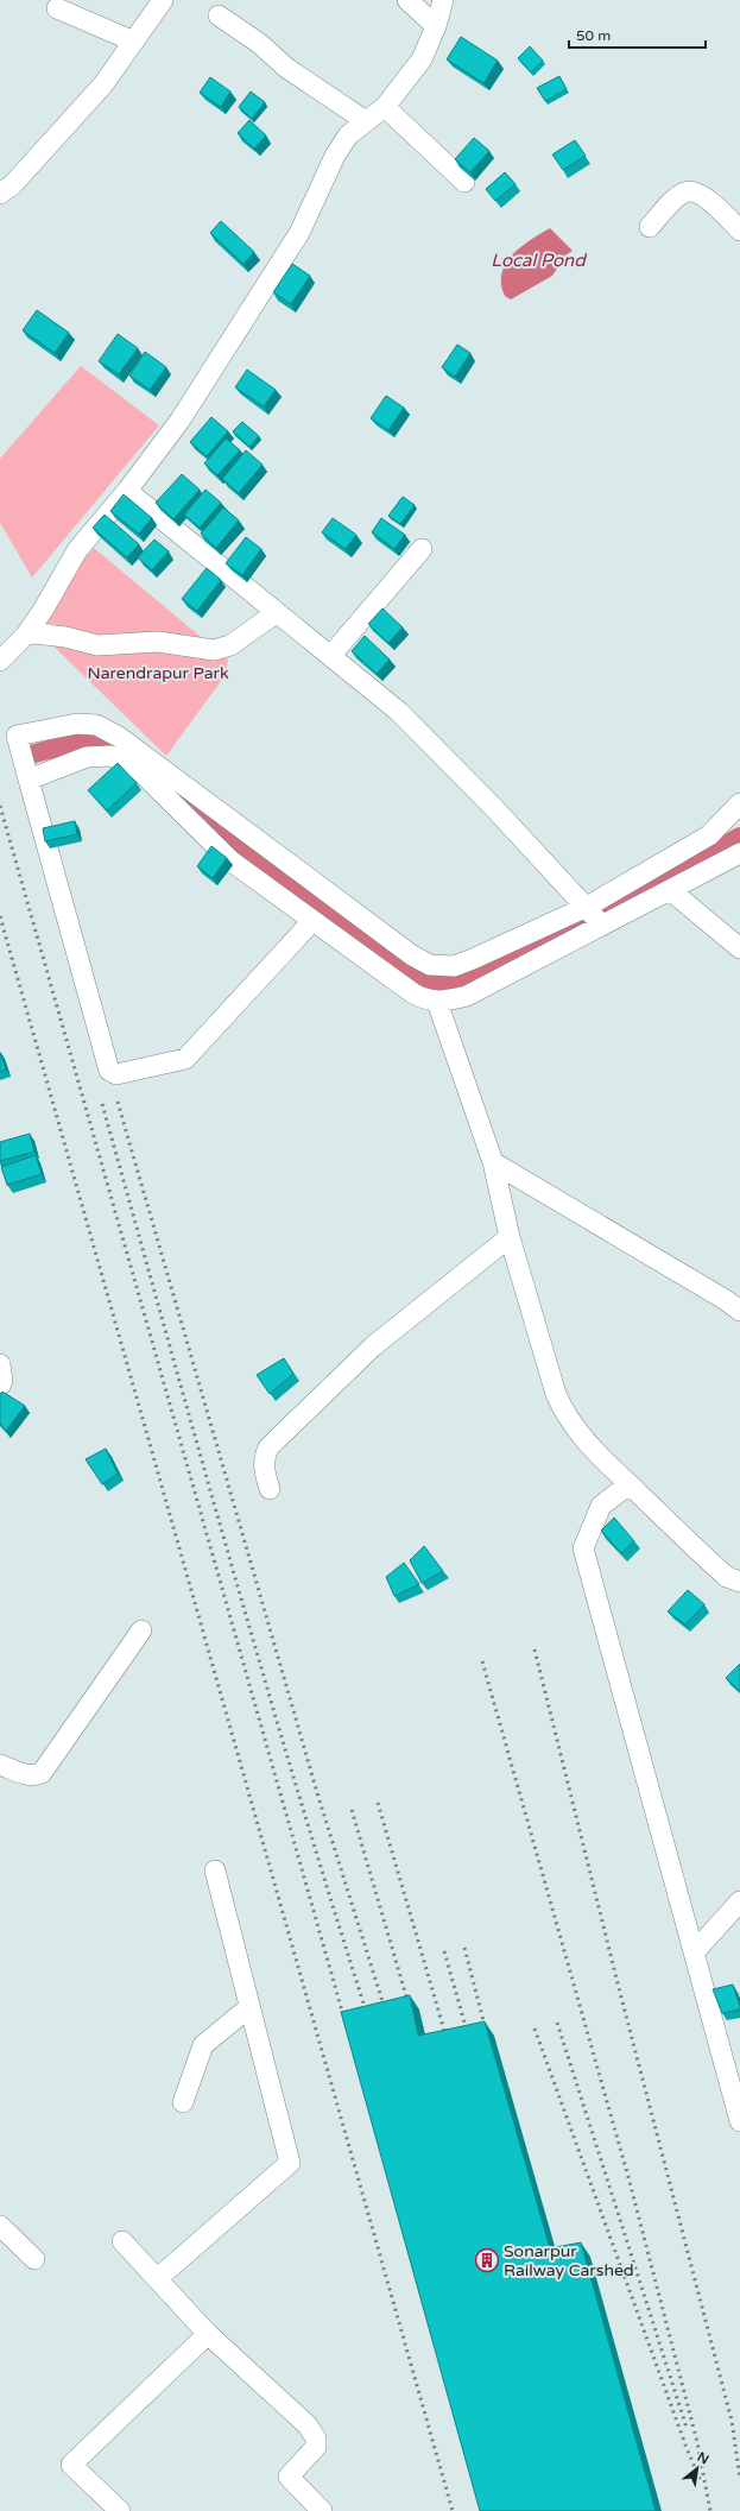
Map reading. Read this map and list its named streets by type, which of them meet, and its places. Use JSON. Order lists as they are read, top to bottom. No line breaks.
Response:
{"water":["Local Pond"],"parks":["Narendrapur Park"],"places":{"building":["Sonarpur Railway Carshed"]},"scale_bar":"50 m","north":"top right"}
